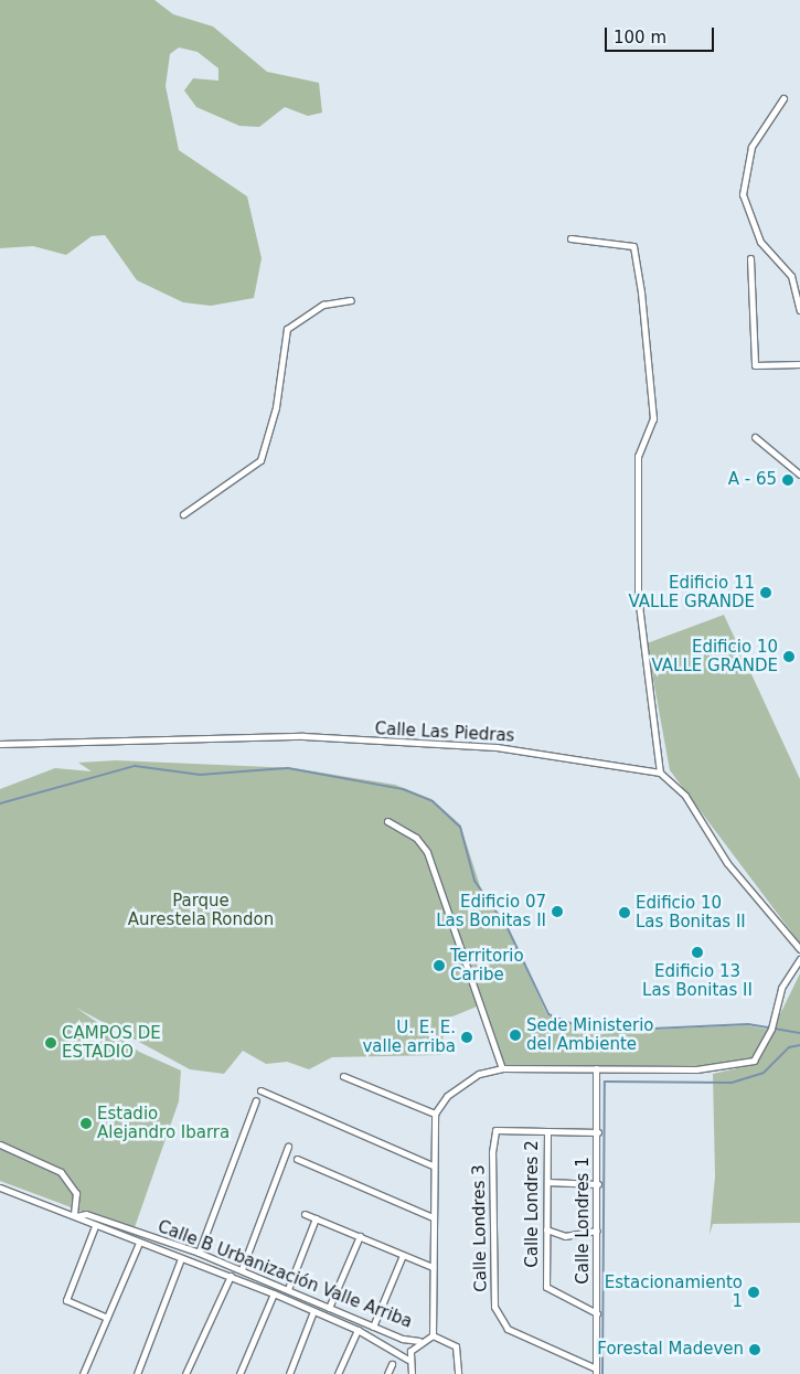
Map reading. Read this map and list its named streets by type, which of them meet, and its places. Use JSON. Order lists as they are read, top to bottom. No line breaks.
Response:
{"streets":{"street":["Calle Las Piedras","Calle Londres 2","Calle Londres 1","Calle Londres 3","Calle B Urbanización Valle Arriba"]},"crossings":[["Calle Londres 2","Calle Londres 1"],["Calle Londres 2","Calle Londres 3"],["Calle Londres 1","Calle Londres 3"]],"parks":["Parque Aurestela Rondon"],"places":["A - 65","Edificio 11 VALLE GRANDE","Edificio 10 VALLE GRANDE","Edificio 07 Las Bonitas II","Edificio 10 Las Bonitas II","Edificio 13 Las Bonitas II","Territorio Caribe","Sede Ministerio del Ambiente","U. E. E. valle arriba","CAMPOS DE ESTADIO","Estadio Alejandro Ibarra","Estacionamiento 1","Forestal Madeven"],"scale_bar":"100 m"}
